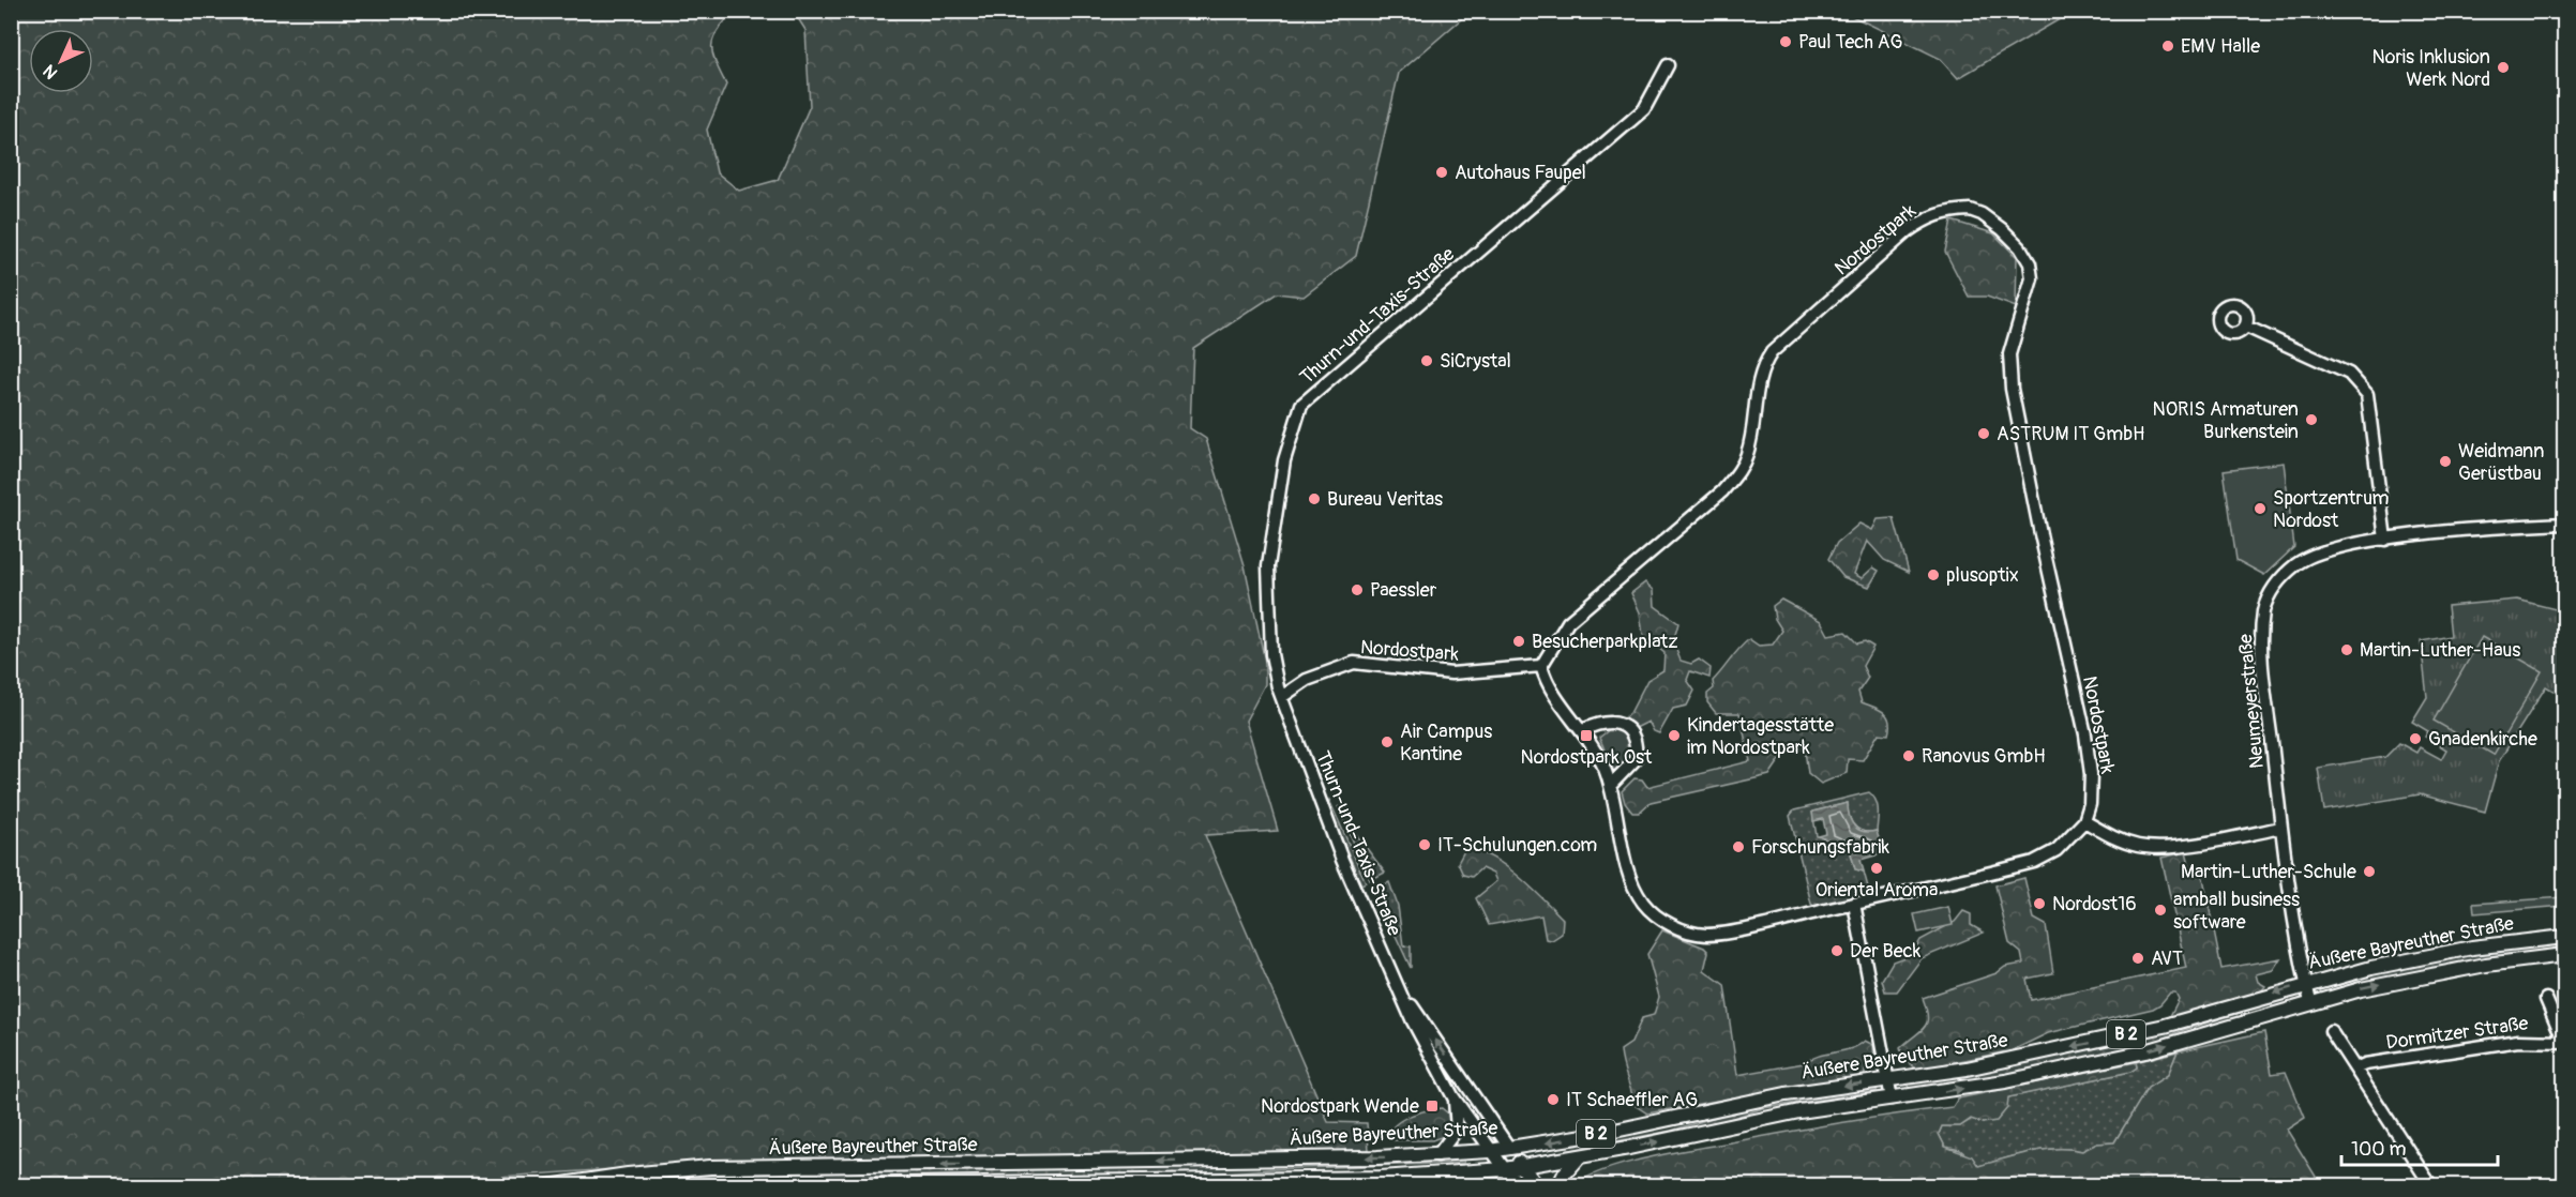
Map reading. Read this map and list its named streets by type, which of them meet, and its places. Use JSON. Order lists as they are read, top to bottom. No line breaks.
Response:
{"streets":{"main road":["Äußere Bayreuther Straße","B 2"],"street":["Nordostpark","Thurn-und-Taxis-Straße","Neumeyerstraße","Dormitzer Straße"]},"crossings":[["Nordostpark","Thurn-und-Taxis-Straße"],["Thurn-und-Taxis-Straße","Äußere Bayreuther Straße"],["Neumeyerstraße","Äußere Bayreuther Straße"]],"places":{"other":["Paul Tech AG","EMV Halle","Noris Inklusion Werk Nord","Autohaus Faupel","SiCrystal","NORIS Armaturen Burkenstein","ASTRUM IT GmbH","Weidmann Gerüstbau","Bureau Veritas","Sportzentrum Nordost","plusoptix","Paessler","Besucherparkplatz","Martin-Luther-Haus","Kindertagesstätte im Nordostpark","Gnadenkirche","Air Campus Kantine","Ranovus GmbH","IT-Schulungen.com","Forschungsfabrik","Oriental Aroma","Martin-Luther-Schule","Nordost16","amball business software","Der Beck","AVT","IT Schaeffler AG"],"transit":["Nordostpark Ost","Nordostpark Wende"]},"scale_bar":"100 m","north":"bottom left"}
